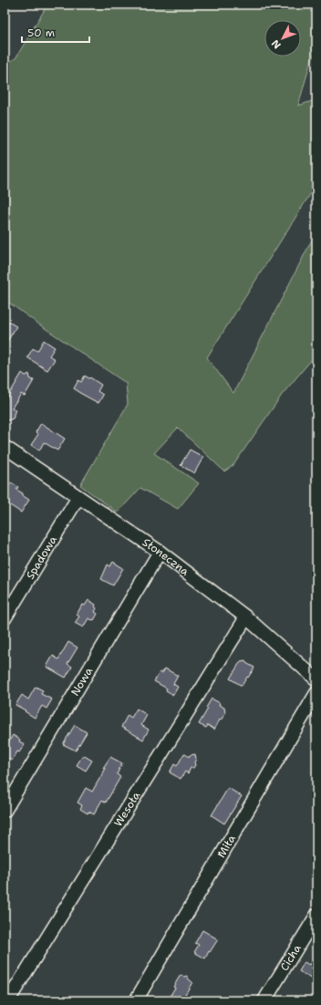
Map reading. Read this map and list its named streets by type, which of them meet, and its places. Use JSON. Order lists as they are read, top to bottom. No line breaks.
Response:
{"streets":{"street":["Słoneczna","Spadowa","Nowa","Wesoła","Miła","Cicha"]},"crossings":[["Słoneczna","Spadowa"],["Słoneczna","Nowa"],["Słoneczna","Wesoła"]],"scale_bar":"50 m","north":"bottom left"}
